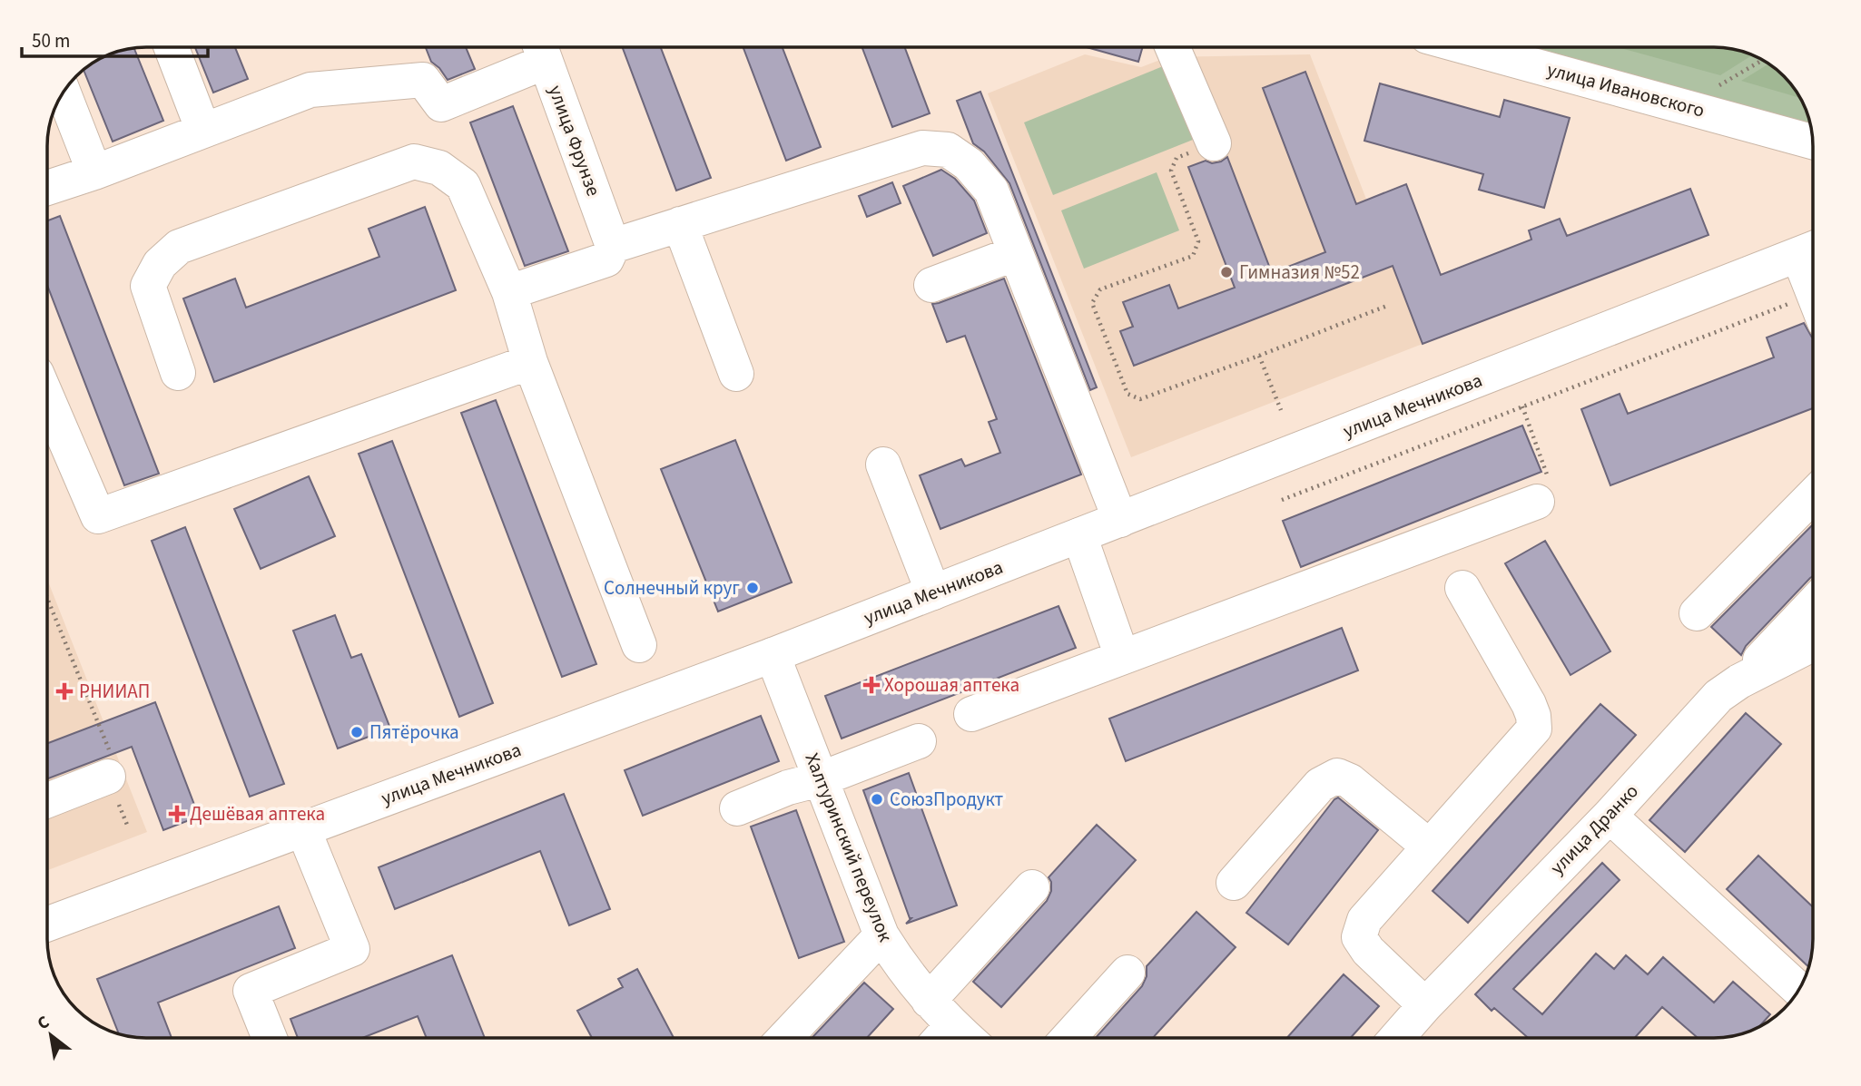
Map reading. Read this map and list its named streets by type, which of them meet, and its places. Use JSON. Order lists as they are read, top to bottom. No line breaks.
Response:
{"streets":{"main road":["улица Ивановского","улица Фрунзе","улица Мечникова","улица Дранко","Халтуринский переулок"]},"crossings":[["улица Мечникова","Халтуринский переулок"]],"places":{"other":["Гимназия №52","Солнечный круг","Пятёрочка","СоюзПродукт"],"health":["Хорошая аптека","РНИИАП","Дешёвая аптека"]},"scale_bar":"50 m","north":"top left"}
